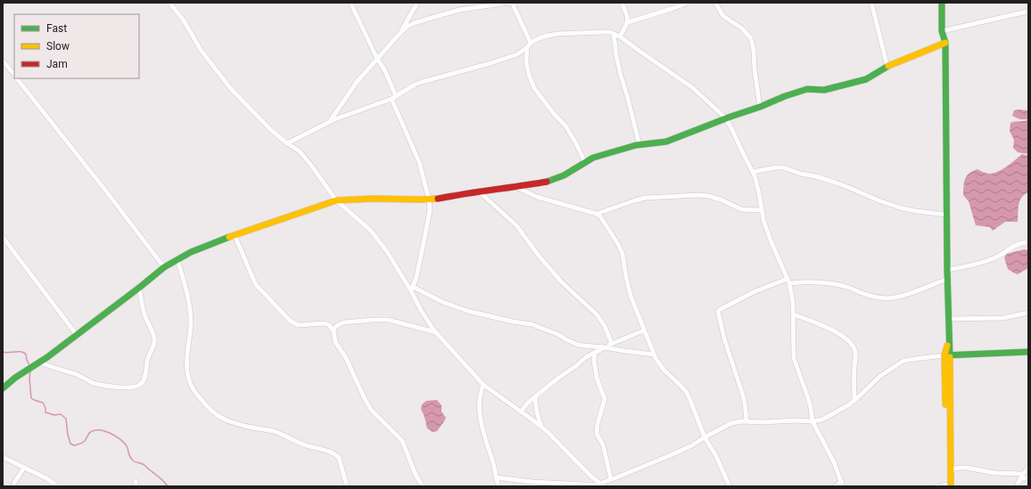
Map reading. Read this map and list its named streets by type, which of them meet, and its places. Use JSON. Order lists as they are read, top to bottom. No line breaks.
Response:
{"legend":["Fast","Slow","Jam"]}
